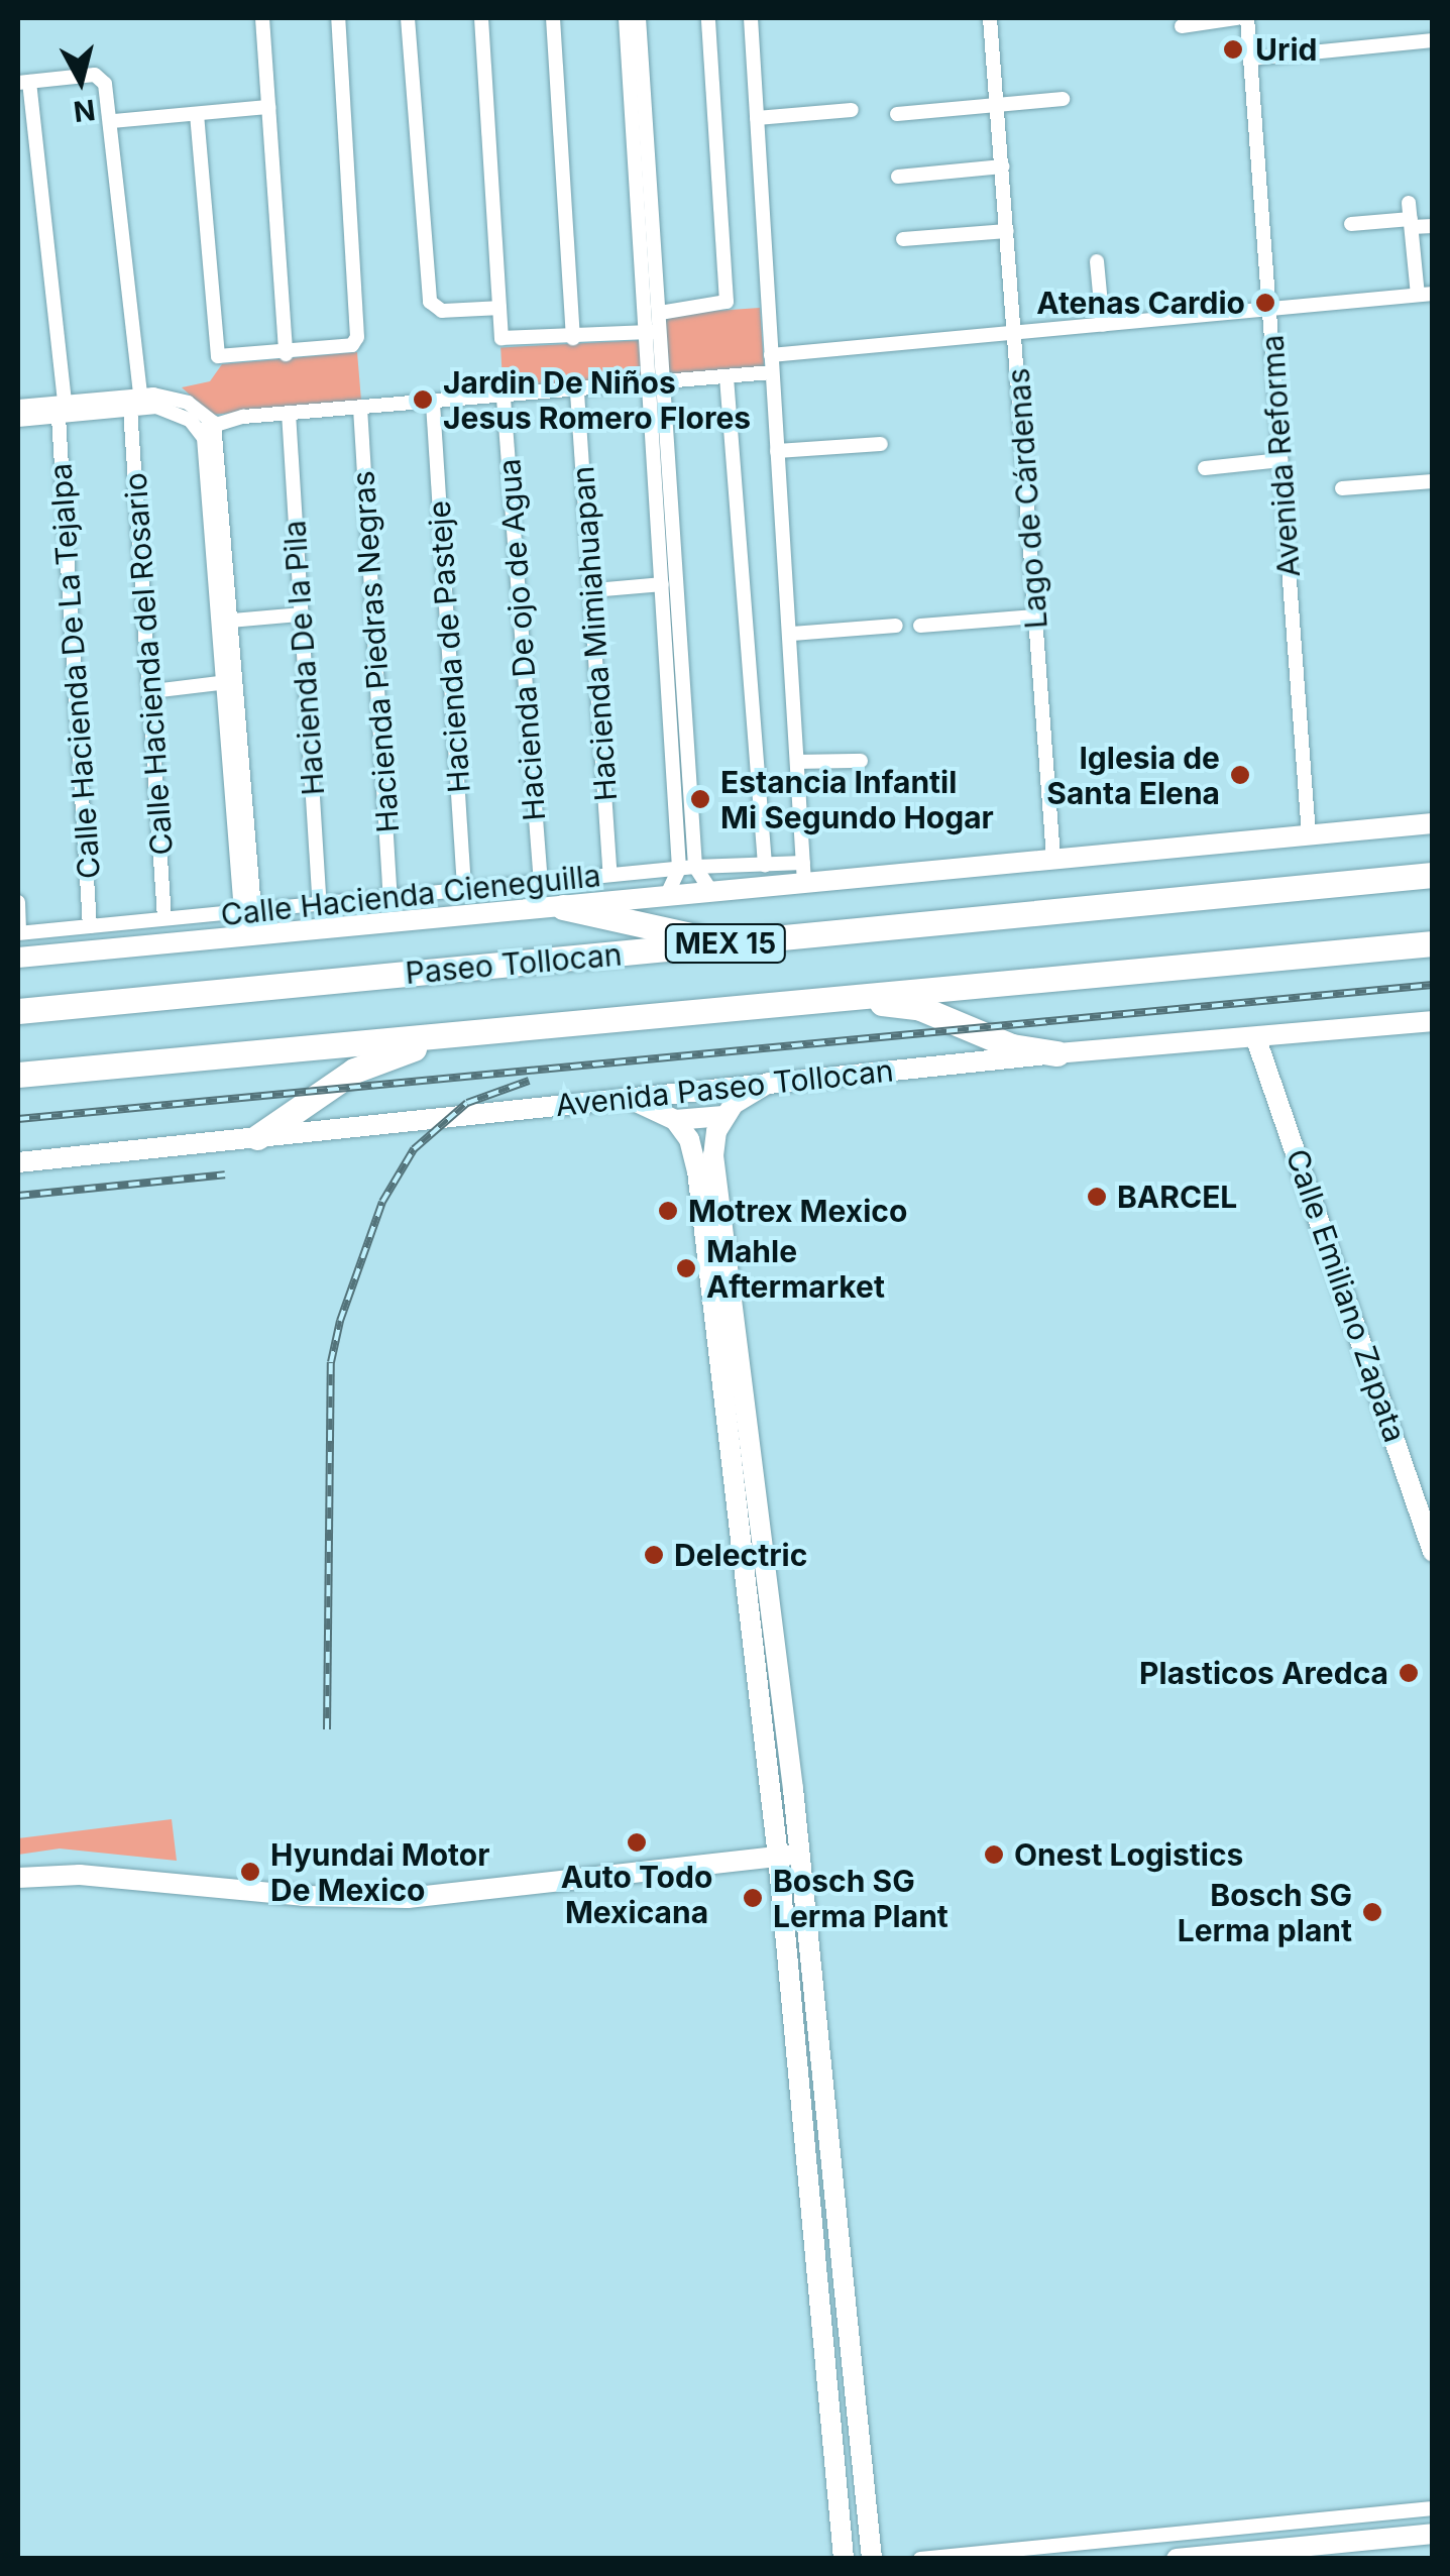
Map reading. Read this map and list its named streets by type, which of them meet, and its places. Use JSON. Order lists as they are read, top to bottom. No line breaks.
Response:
{"streets":{"highway":["MEX 15","Paseo Tollocan"],"main road":["Avenida Paseo Tollocan","Calle Emiliano Zapata"],"street":["Avenida Reforma","Lago de Cárdenas","Hacienda Mimiahuapan","Hacienda De ojo de Agua","Hacienda de Pasteje","Hacienda Piedras Negras","Hacienda De la Pila","Calle Hacienda del Rosario","Calle Hacienda De La Tejalpa","Calle Hacienda Cieneguilla"]},"crossings":[["Hacienda Mimiahuapan","Calle Hacienda Cieneguilla"],["Hacienda De ojo de Agua","Calle Hacienda Cieneguilla"],["Hacienda de Pasteje","Calle Hacienda Cieneguilla"],["Hacienda Piedras Negras","Calle Hacienda Cieneguilla"],["Hacienda De la Pila","Calle Hacienda Cieneguilla"],["Calle Hacienda del Rosario","Calle Hacienda Cieneguilla"],["Calle Hacienda De La Tejalpa","Calle Hacienda Cieneguilla"],["Avenida Paseo Tollocan","Calle Emiliano Zapata"]],"places":["Urid","Atenas Cardio","Jardin De Niños Jesus Romero Flores","Iglesia de Santa Elena","Estancia Infantil Mi Segundo Hogar","BARCEL","Motrex Mexico","Mahle Aftermarket","Delectric","Plasticos Aredca","Auto Todo Mexicana","Onest Logistics","Hyundai Motor De Mexico","Bosch SG Lerma Plant","Bosch SG Lerma plant"],"north":"bottom"}
